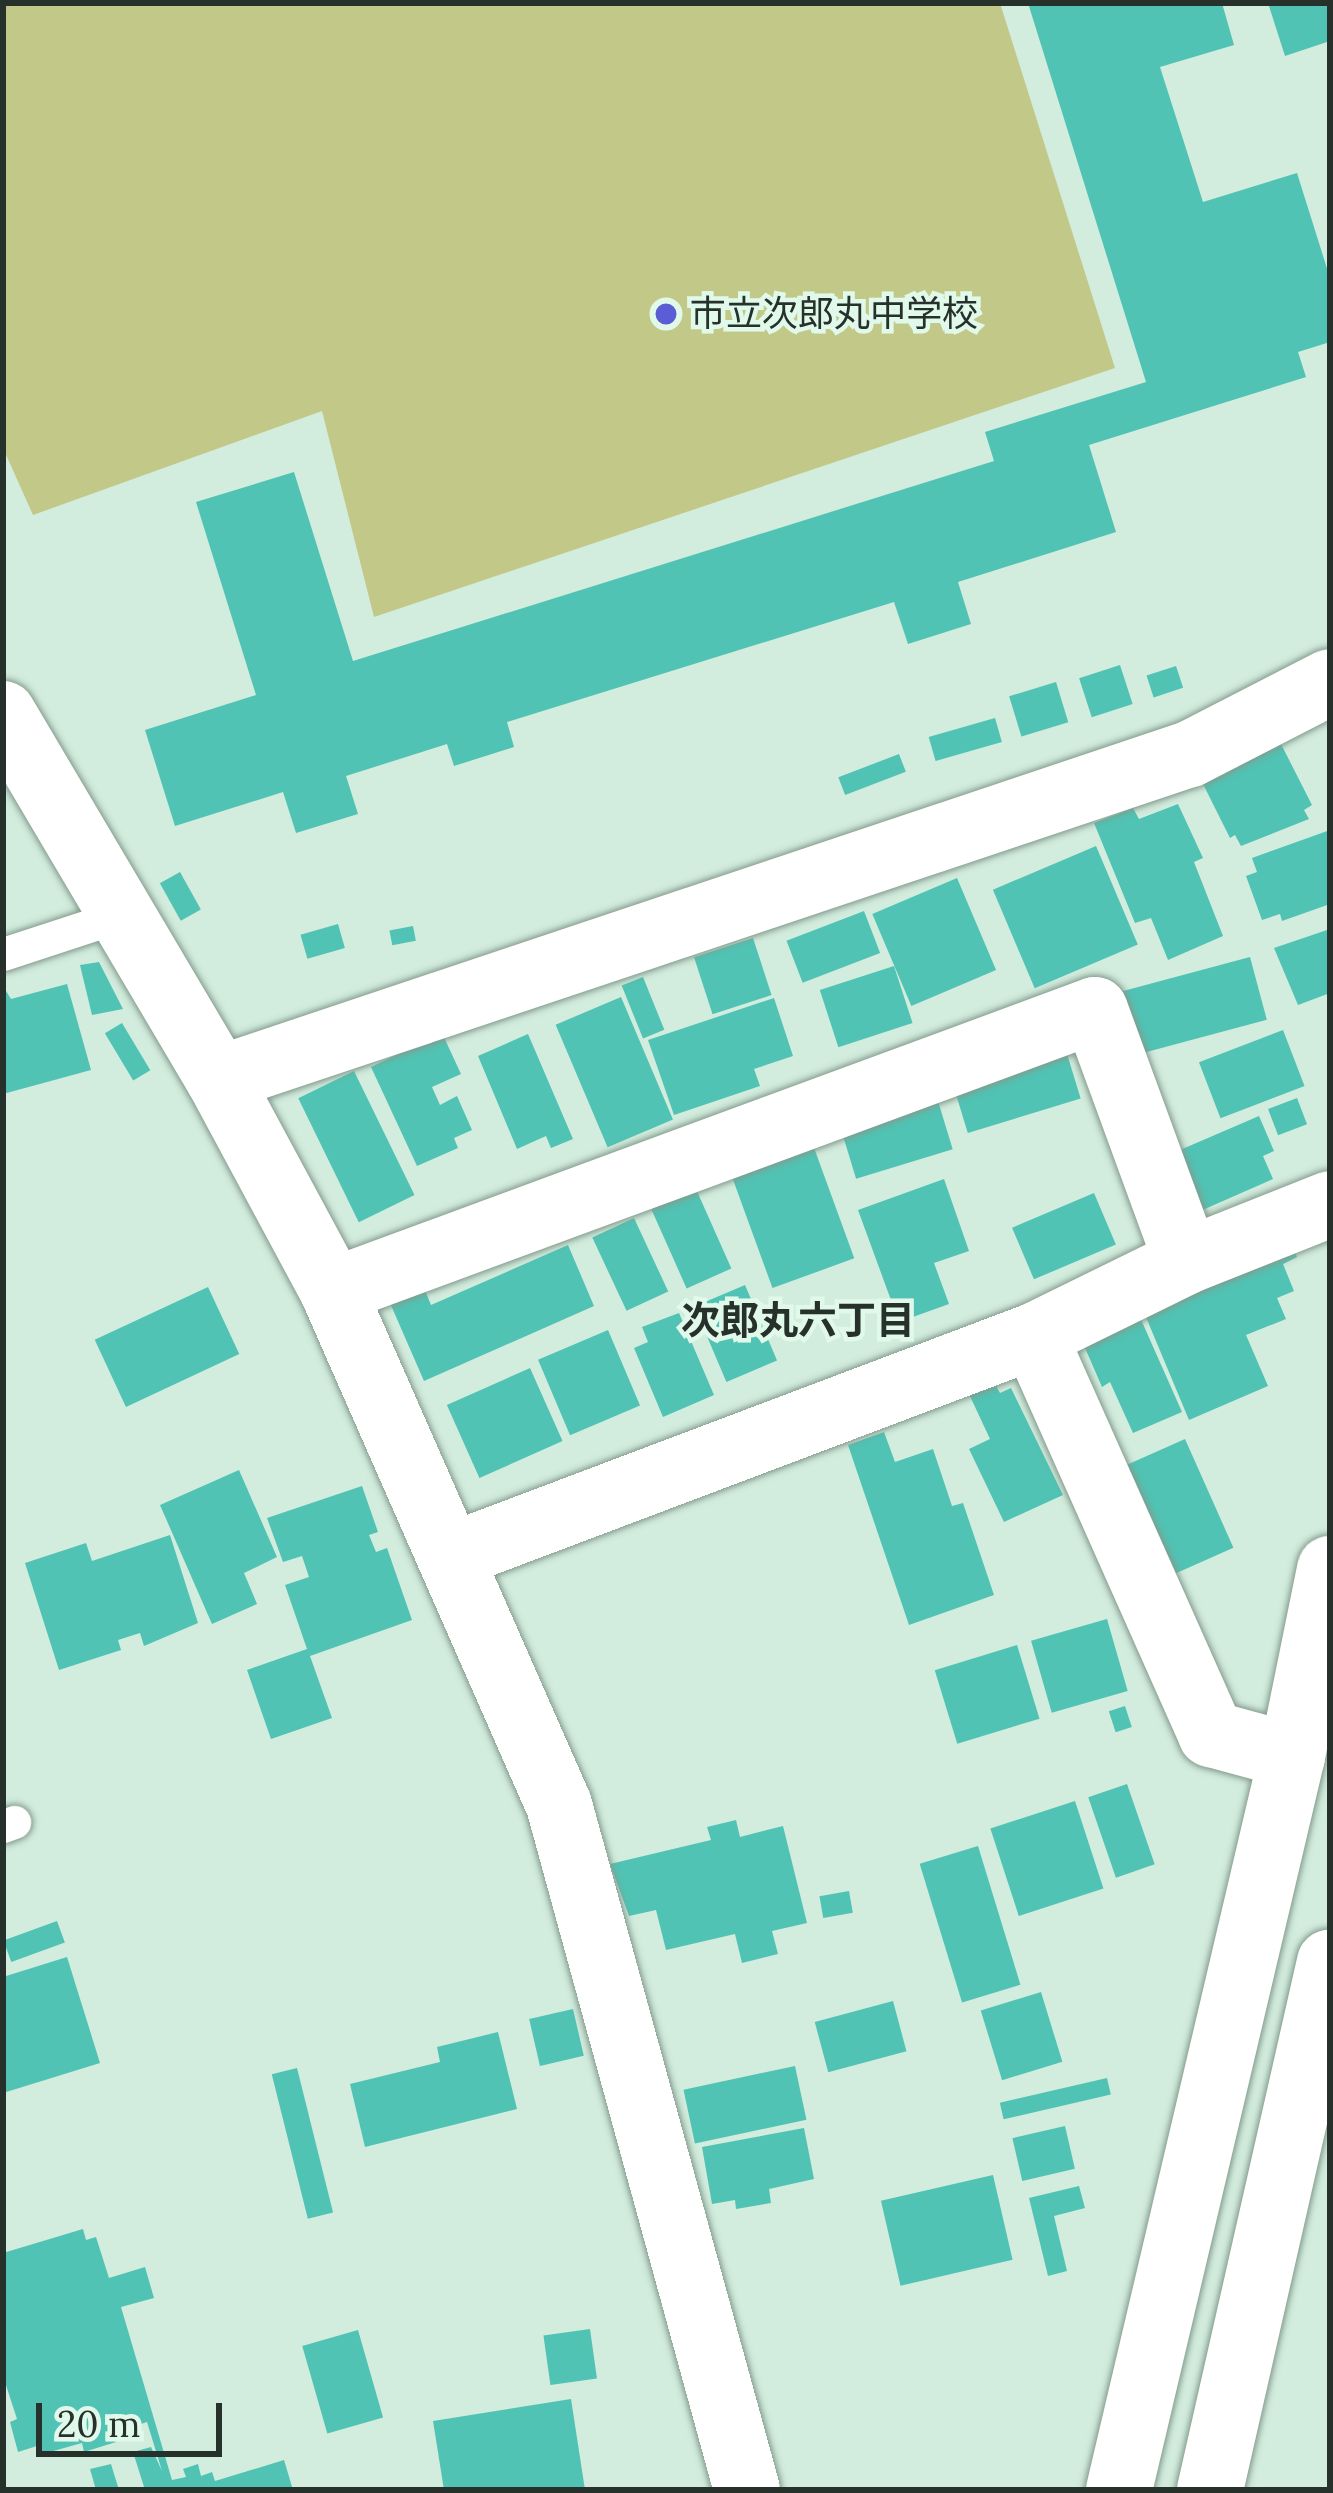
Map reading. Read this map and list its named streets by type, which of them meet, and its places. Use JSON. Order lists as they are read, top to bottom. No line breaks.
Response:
{"districts":["次郎丸六丁目"],"places":["市立次郎丸中学校"],"scale_bar":"20 m"}
